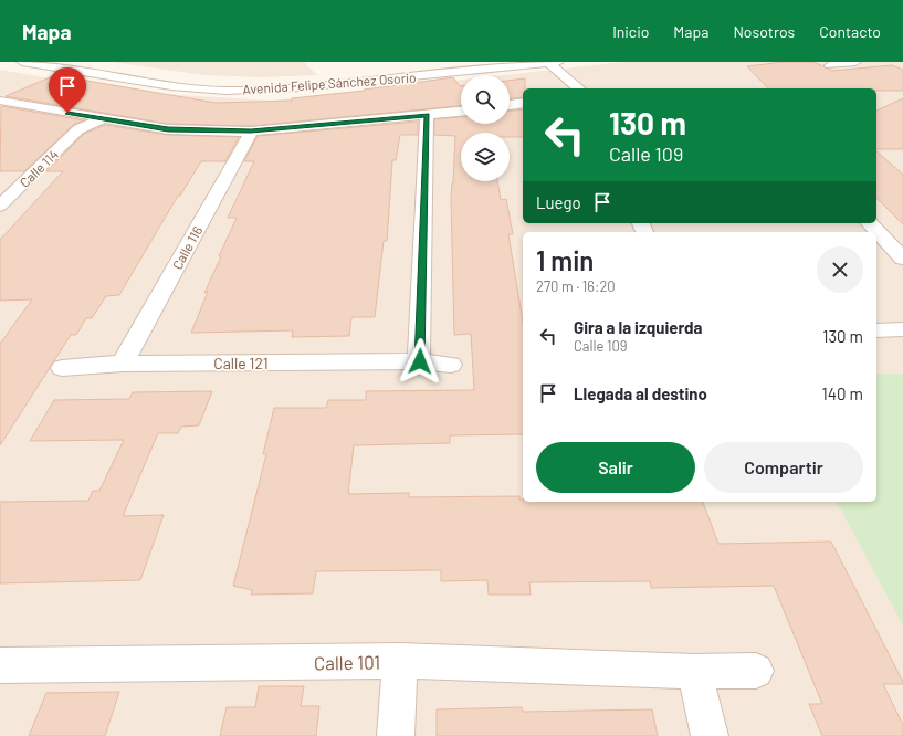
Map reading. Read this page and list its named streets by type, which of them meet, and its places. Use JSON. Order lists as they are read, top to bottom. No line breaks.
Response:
{"streets":{"street":["Avenida Felipe Sánchez Osorio","Calle 114","Calle 116","Calle 121","Calle 101"]},"crossings":[["Calle 116","Calle 121"]],"page":{"header":"Mapa","nav":["Inicio","Mapa","Nosotros","Contacto"],"turn":["130 m","Calle 109"],"then":"Luego","heading":["1 min","270 m · 16:20"],"list":[{"name":"Gira a la izquierda","note":"Calle 109","value":"130 m"},{"name":"Llegada al destino","value":"140 m"}],"buttons":["Salir","Compartir"]}}
